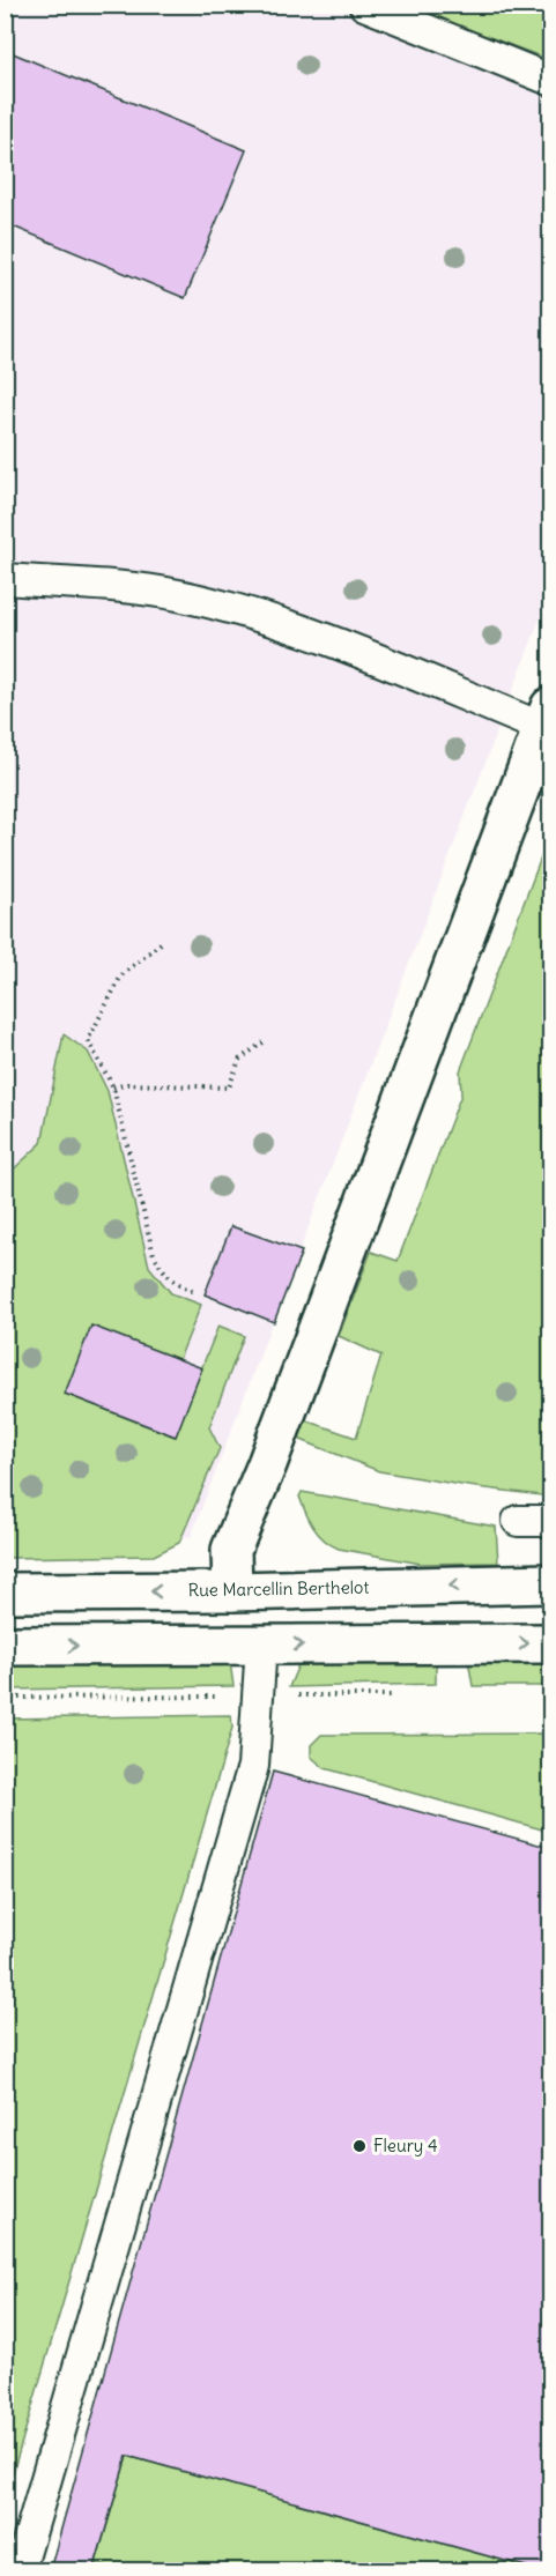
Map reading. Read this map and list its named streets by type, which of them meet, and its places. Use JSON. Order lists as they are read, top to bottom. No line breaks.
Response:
{"streets":{"main road":["Rue Marcellin Berthelot"]},"places":["Fleury 4"]}
